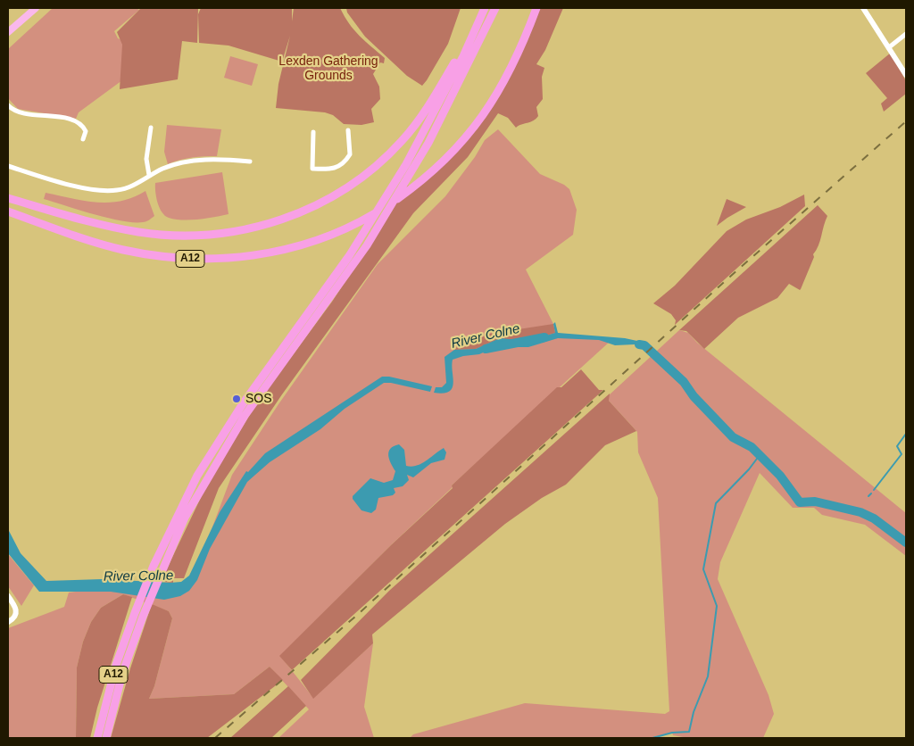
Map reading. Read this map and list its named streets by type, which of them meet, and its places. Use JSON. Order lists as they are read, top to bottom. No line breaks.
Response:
{"streets":{"highway":["A12"]},"water":["River Colne"],"parks":["Lexden Gathering Grounds"],"places":["SOS"]}
